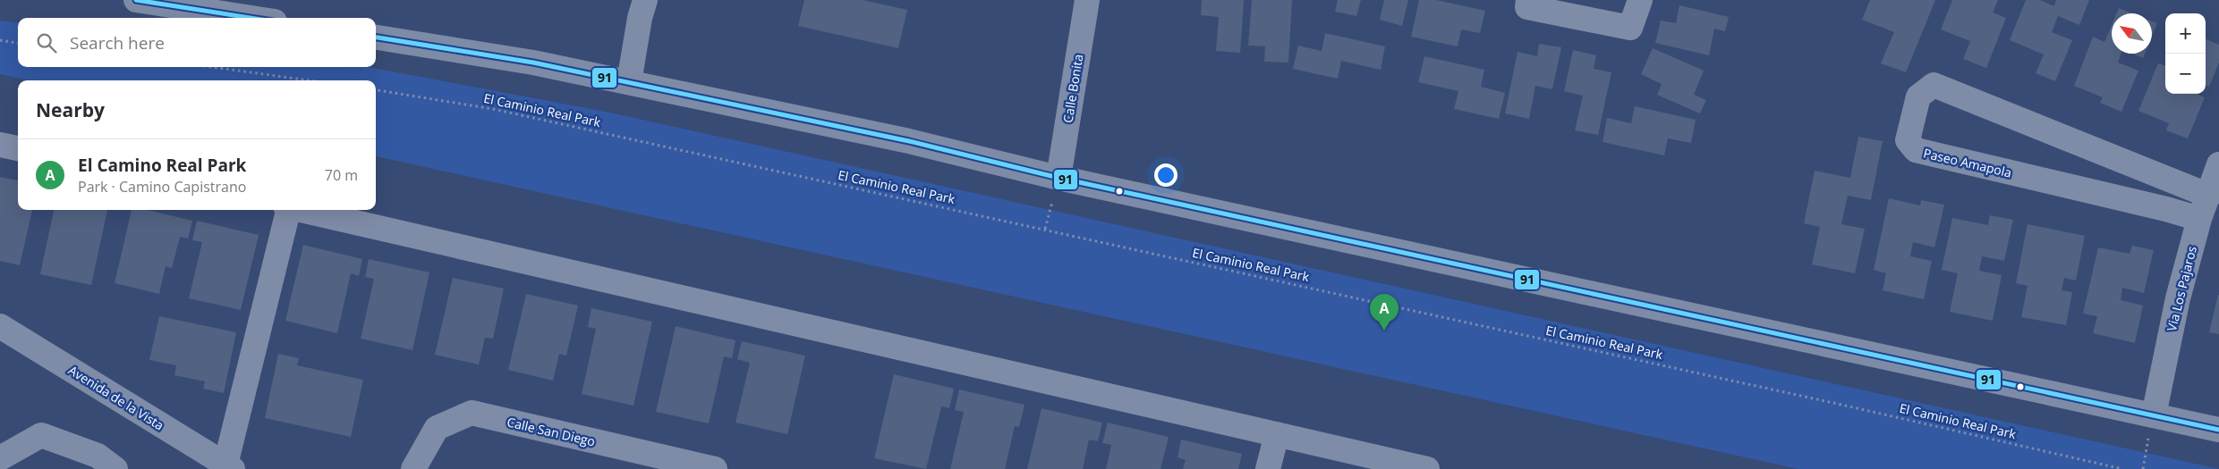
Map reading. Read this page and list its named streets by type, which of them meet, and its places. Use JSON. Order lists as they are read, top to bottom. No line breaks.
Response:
{"streets":{"street":["Calle Bonita","Paseo Amapola","Via Los Pajaros","Avenida de la Vista","Calle San Diego"],"path":["El Caminio Real Park"]},"crossings":[["Paseo Amapola","Via Los Pajaros"]],"lines":["transit line 91"],"north":"top left","page":{"map_buttons":["+","−"],"search":"Search here","heading":"Nearby","list":[{"mark":"A","name":"El Camino Real Park","note":"Park · Camino Capistrano","value":"70 m"}],"pins":"A"}}
